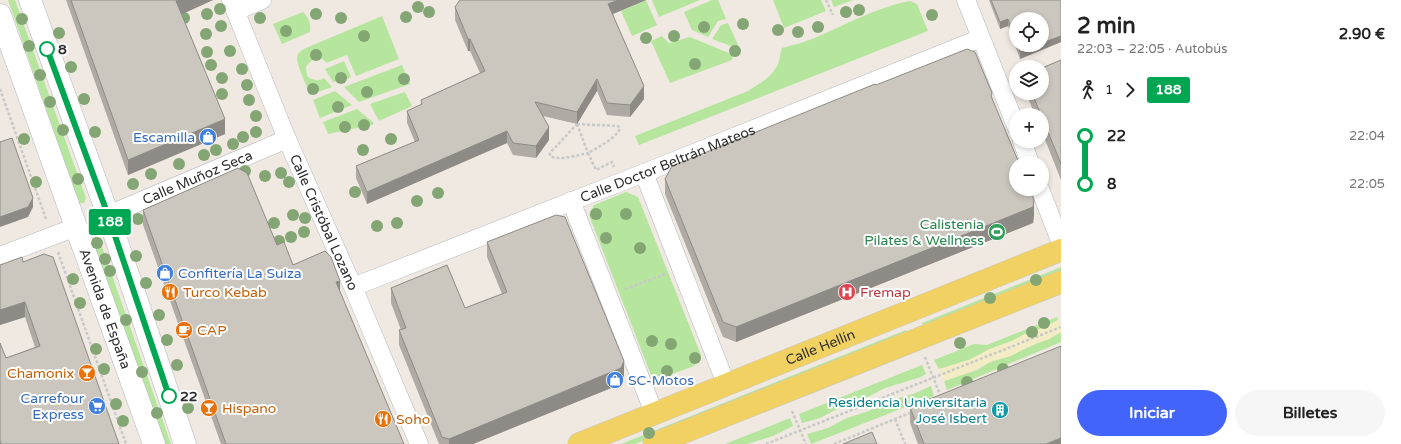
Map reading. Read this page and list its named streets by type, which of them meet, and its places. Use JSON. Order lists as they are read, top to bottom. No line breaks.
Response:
{"streets":{"main road":["Avenida de España","Calle Hellín"],"street":["Calle Doctor Beltrán Mateos","Calle Muñoz Seca","Calle Cristóbal Lozano"]},"crossings":[["Calle Doctor Beltrán Mateos","Calle Cristóbal Lozano"],["Calle Muñoz Seca","Calle Cristóbal Lozano"]],"places":{"other":["8","22"],"shop":["Escamilla","Confitería La Suiza","SC-Motos"],"sports":["Calistenia Pilates & Wellness"],"restaurant":["Turco Kebab","Soho"],"hospital":["Fremap"],"cafe":["CAP"],"bar":["Chamonix","Hispano"],"supermarket":["Carrefour Express"],"building":["Residencia Universitaria José Isbert"]},"lines":["bus line 188"],"page":{"on_map":"188","heading":["2 min","22:03 – 22:05 · Autobús","2.90 €"],"map_buttons":["+","−"],"legs":["1","188"],"list":[{"name":"22","value":"22:04"},{"name":"8","value":"22:05"}],"buttons":["Iniciar","Billetes"]}}
